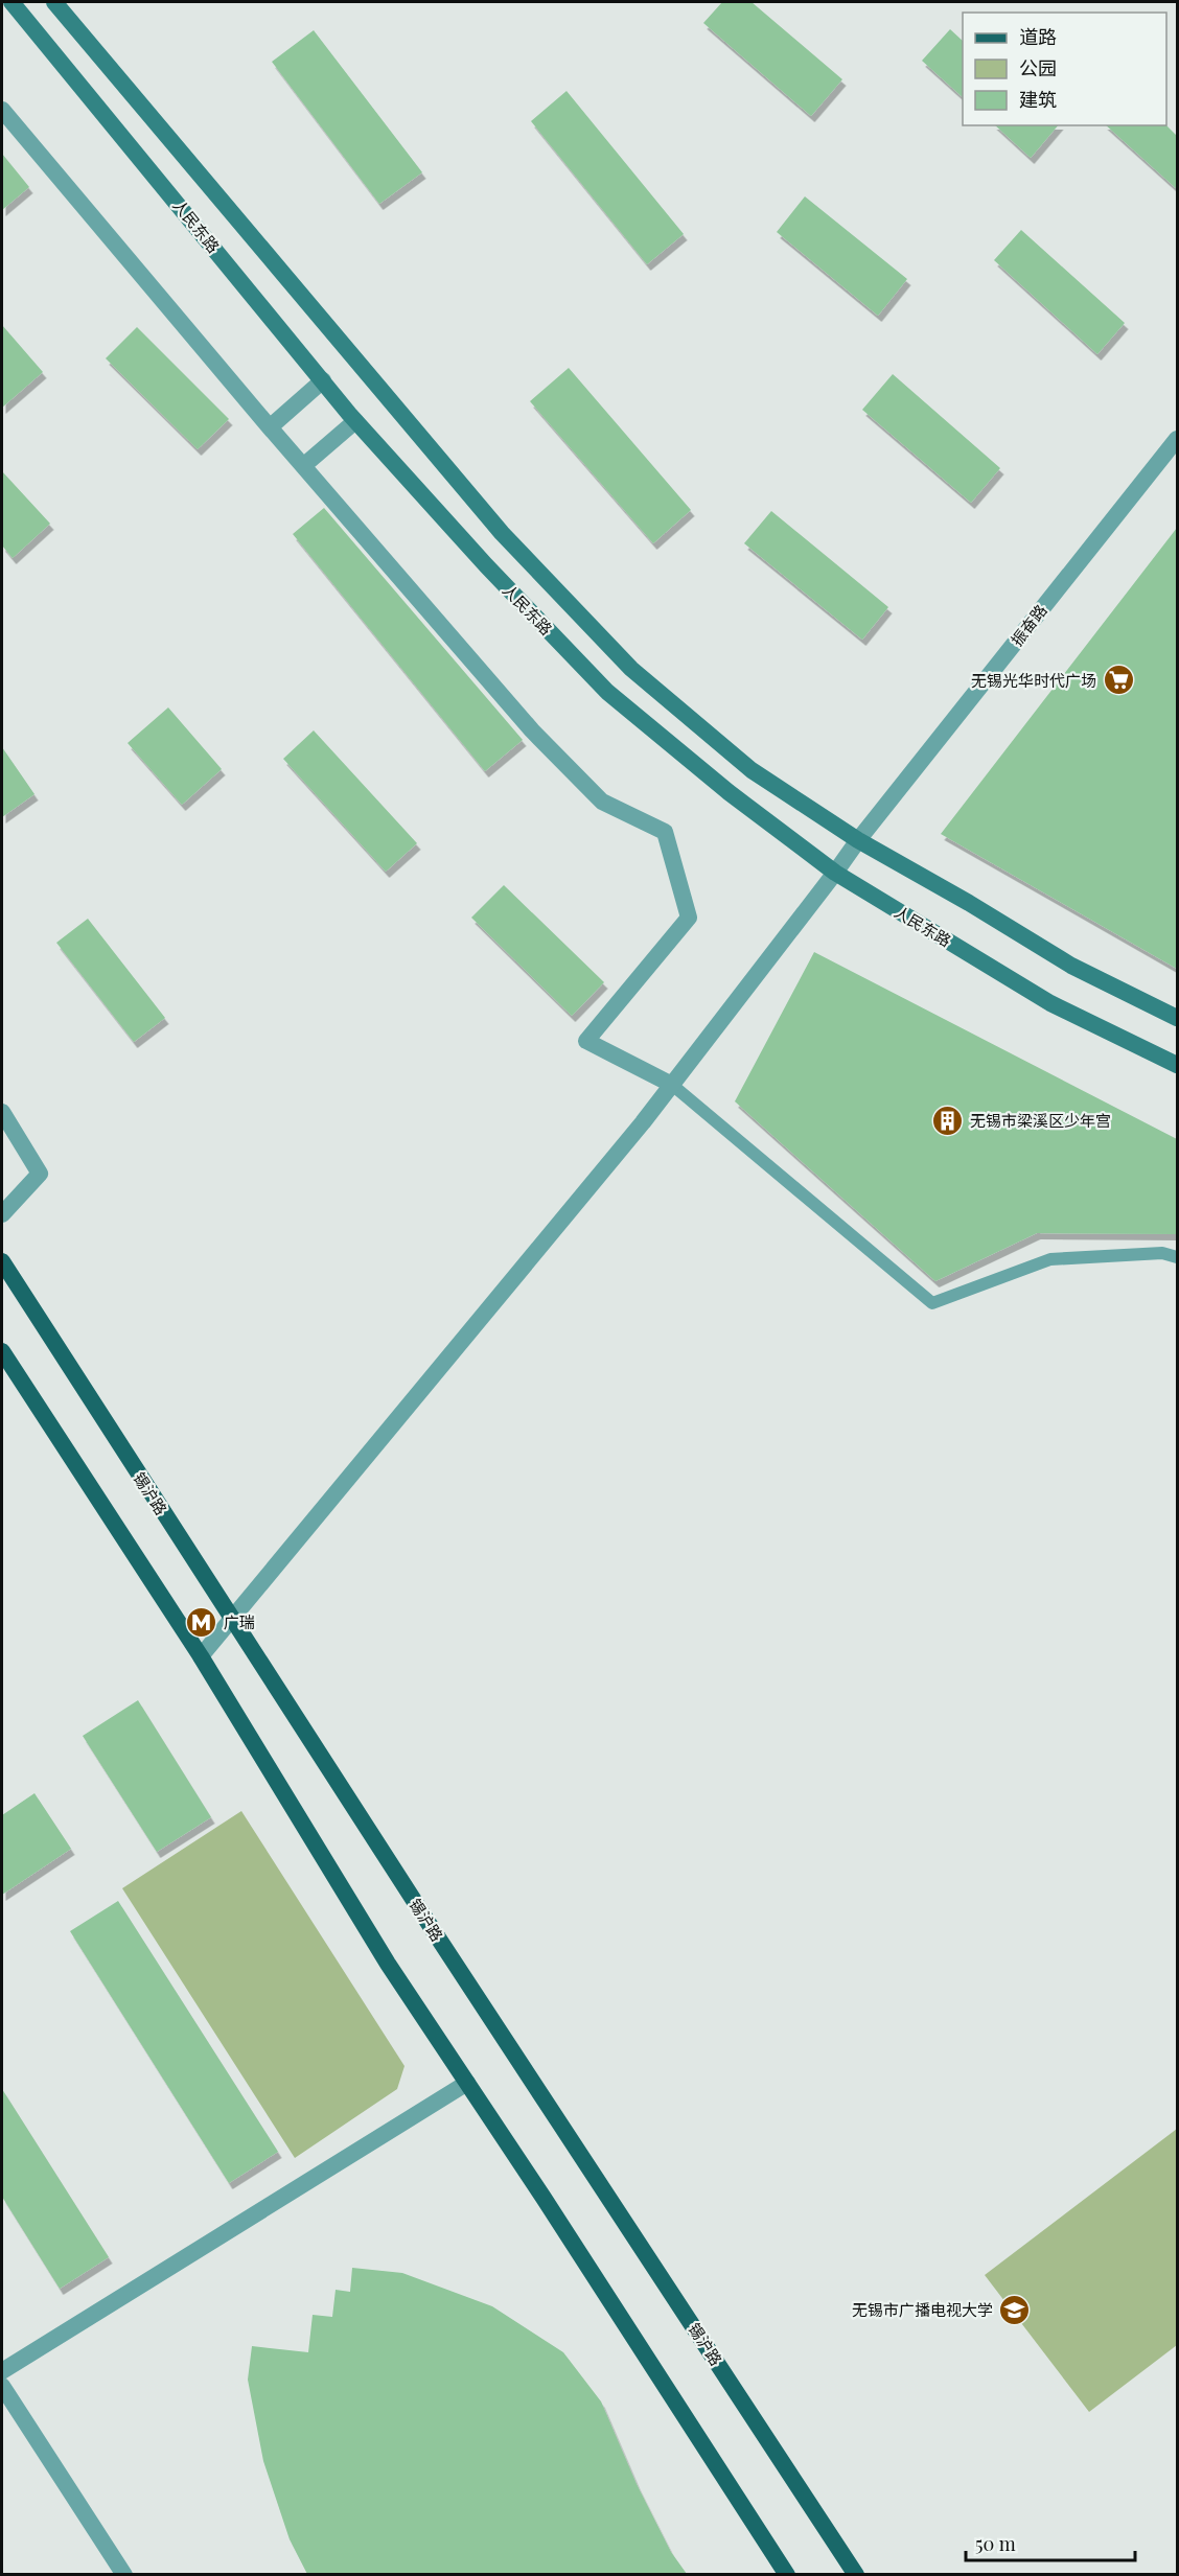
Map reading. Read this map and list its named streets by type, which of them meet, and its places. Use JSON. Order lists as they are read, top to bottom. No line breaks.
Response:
{"streets":{"main road":["人民东路","锡沪路"],"street":["振奋路"]},"crossings":[["人民东路","振奋路"],["振奋路","锡沪路"]],"places":{"supermarket":["无锡光华时代广场"],"building":["无锡市梁溪区少年宫"],"metro station":["广瑞"],"school or university":["无锡市广播电视大学"]},"legend":["道路","公园","建筑"],"scale_bar":"50 m"}
